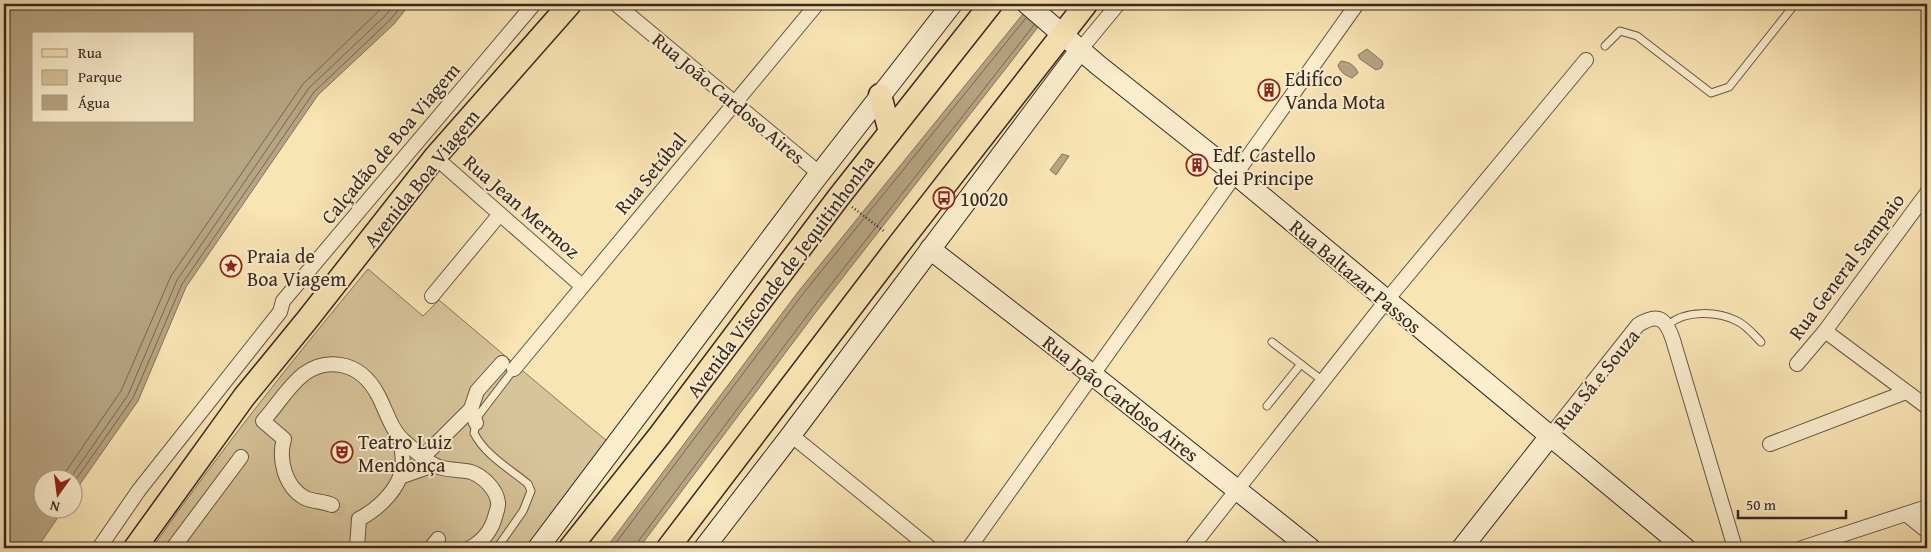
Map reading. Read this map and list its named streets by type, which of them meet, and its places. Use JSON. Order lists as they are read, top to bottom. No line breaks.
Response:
{"streets":{"main road":["Avenida Boa Viagem","Avenida Visconde de Jequitinhonha"],"street":["Rua João Cardoso Aires","Calçadão de Boa Viagem","Rua Setúbal","Rua Jean Mermoz","Rua General Sampaio","Rua Baltazar Passos","Rua Sá e Souza"]},"crossings":[["Rua João Cardoso Aires","Rua Setúbal"],["Rua João Cardoso Aires","Avenida Visconde de Jequitinhonha"],["Rua Setúbal","Rua Jean Mermoz"],["Avenida Boa Viagem","Rua Jean Mermoz"],["Rua Baltazar Passos","Rua Sá e Souza"]],"places":{"building":["Edifíco Vanda Mota","Edf. Castello dei Principe"],"bus stop":["10020"],"place":["Praia de Boa Viagem"],"theatre":["Teatro Luiz Mendonça"]},"legend":["Rua","Parque","Água"],"scale_bar":"50 m","north":"bottom"}
